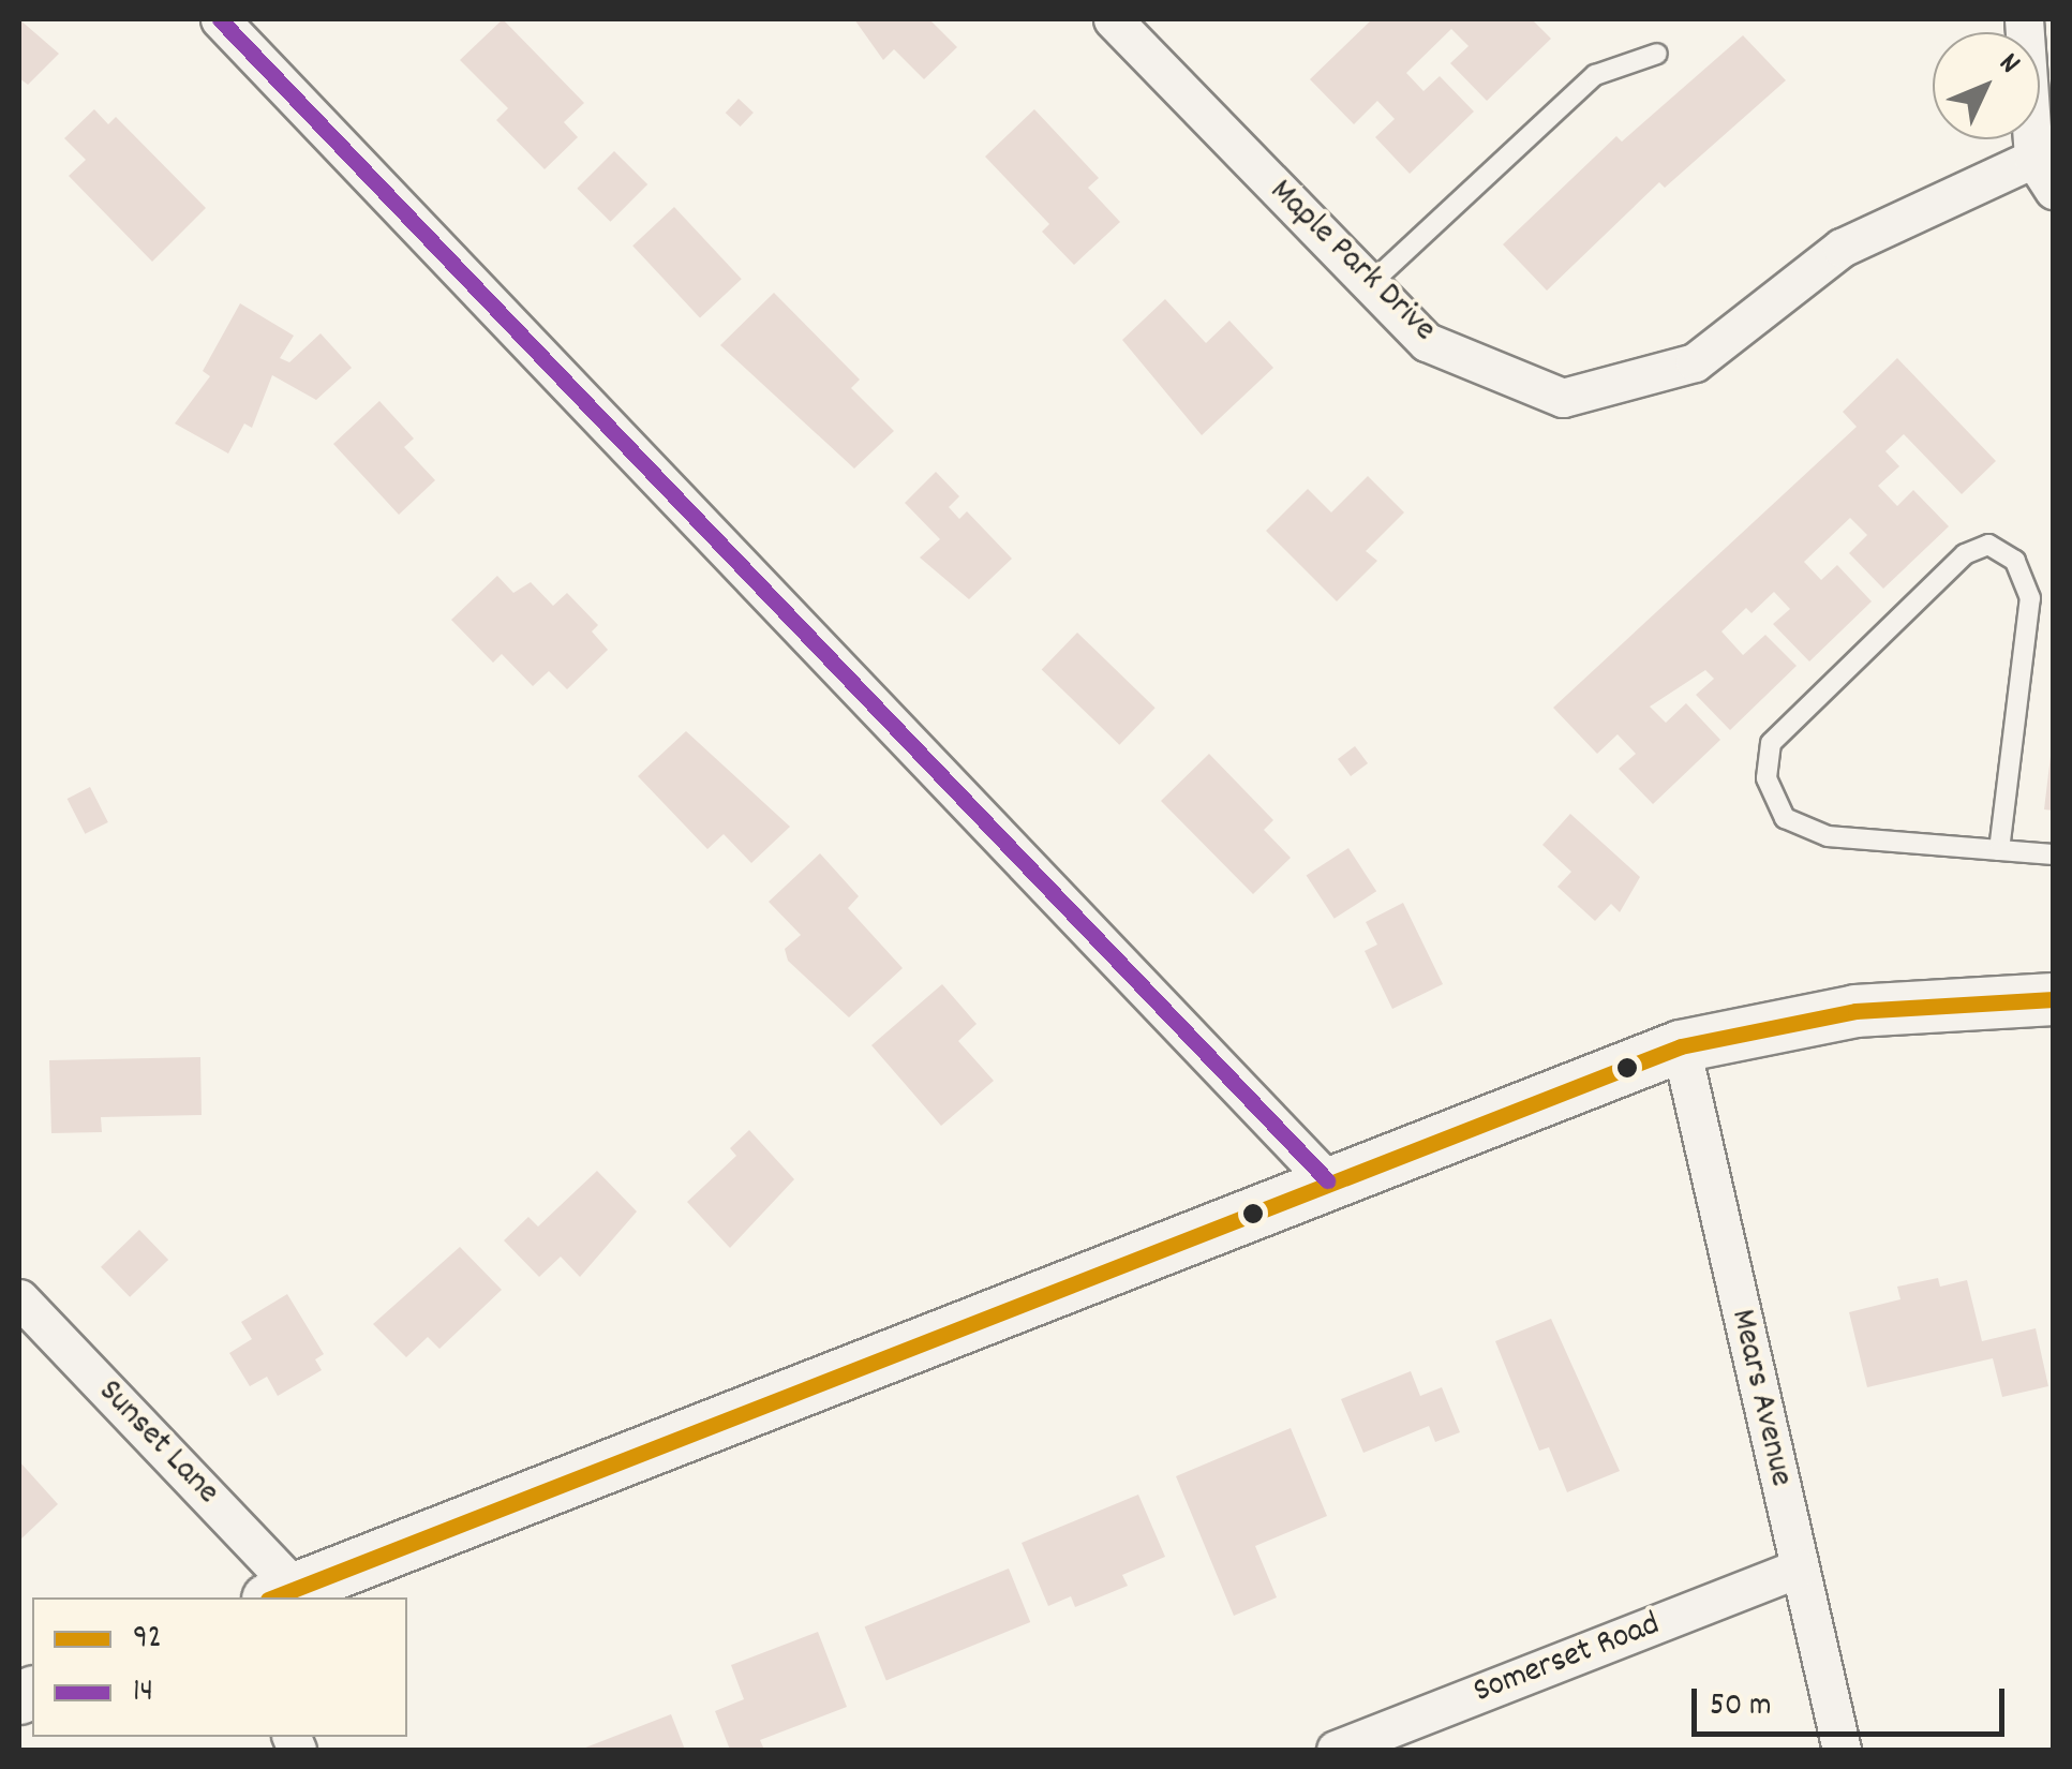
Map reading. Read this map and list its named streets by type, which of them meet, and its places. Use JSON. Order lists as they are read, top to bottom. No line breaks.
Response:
{"streets":{"street":["Maple Park Drive","Mears Avenue","Sunset Lane","Somerset Road"]},"crossings":[["Mears Avenue","Somerset Road"]],"lines":["transit line 14","transit line 92"],"legend":["92","14"],"scale_bar":"50 m","north":"top right"}
